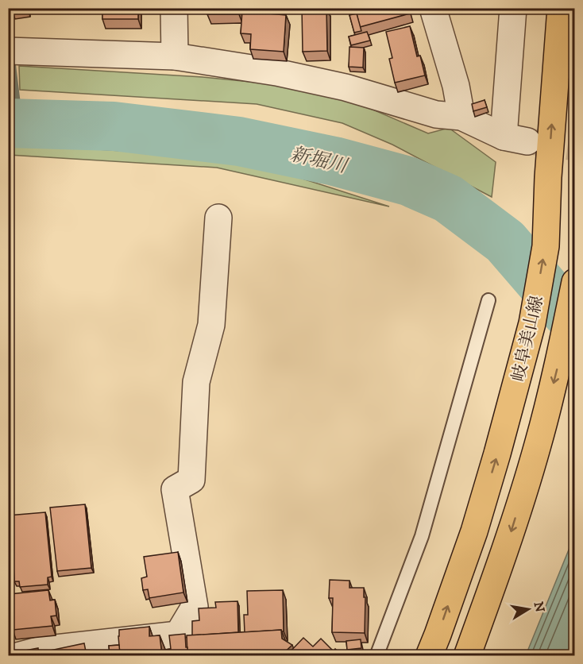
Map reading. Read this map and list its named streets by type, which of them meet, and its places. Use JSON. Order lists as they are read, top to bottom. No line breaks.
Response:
{"streets":{"main road":["岐阜美山線"]},"water":["新堀川"],"north":"right"}
